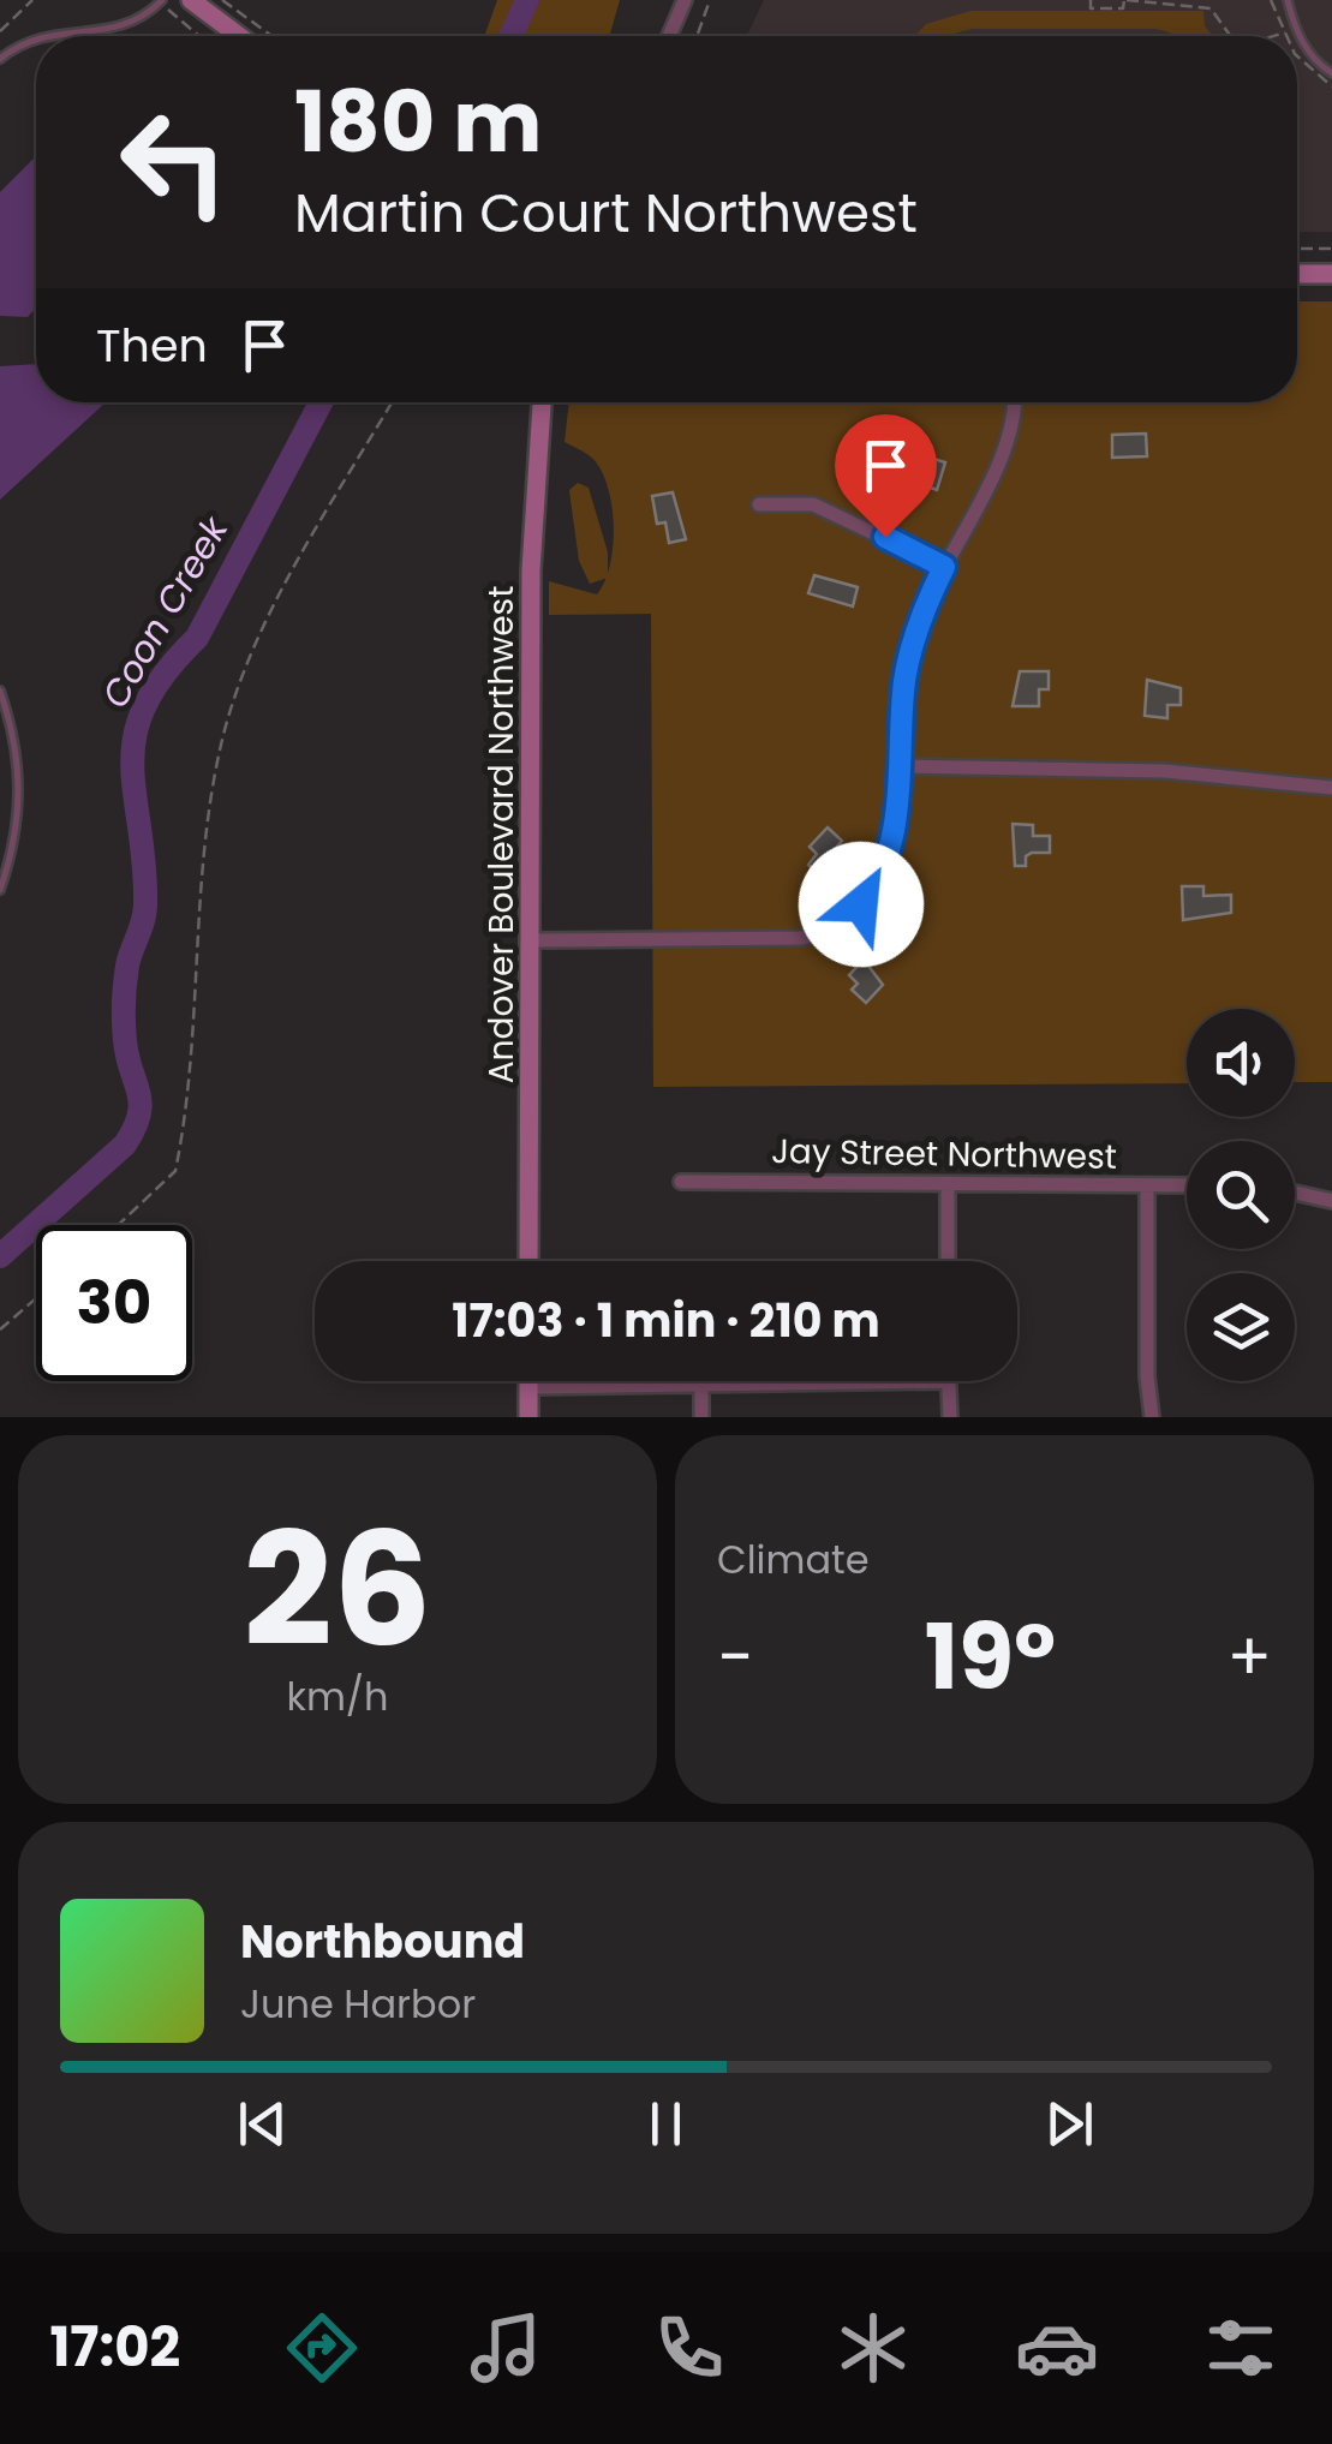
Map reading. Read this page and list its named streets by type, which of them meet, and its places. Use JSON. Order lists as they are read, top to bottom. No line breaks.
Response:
{"streets":{"street":["Andover Boulevard Northwest","Jay Street Northwest"]},"water":["Coon Creek"],"page":{"turn":["180 m","Martin Court Northwest"],"then":"Then","limit":"30","trip":"17:03 · 1 min · 210 m","tile":[["26","km/h"],"Climate"],"heat":["−","19°","+"],"song":["Northbound","June Harbor"],"tabs":"17:02"}}
